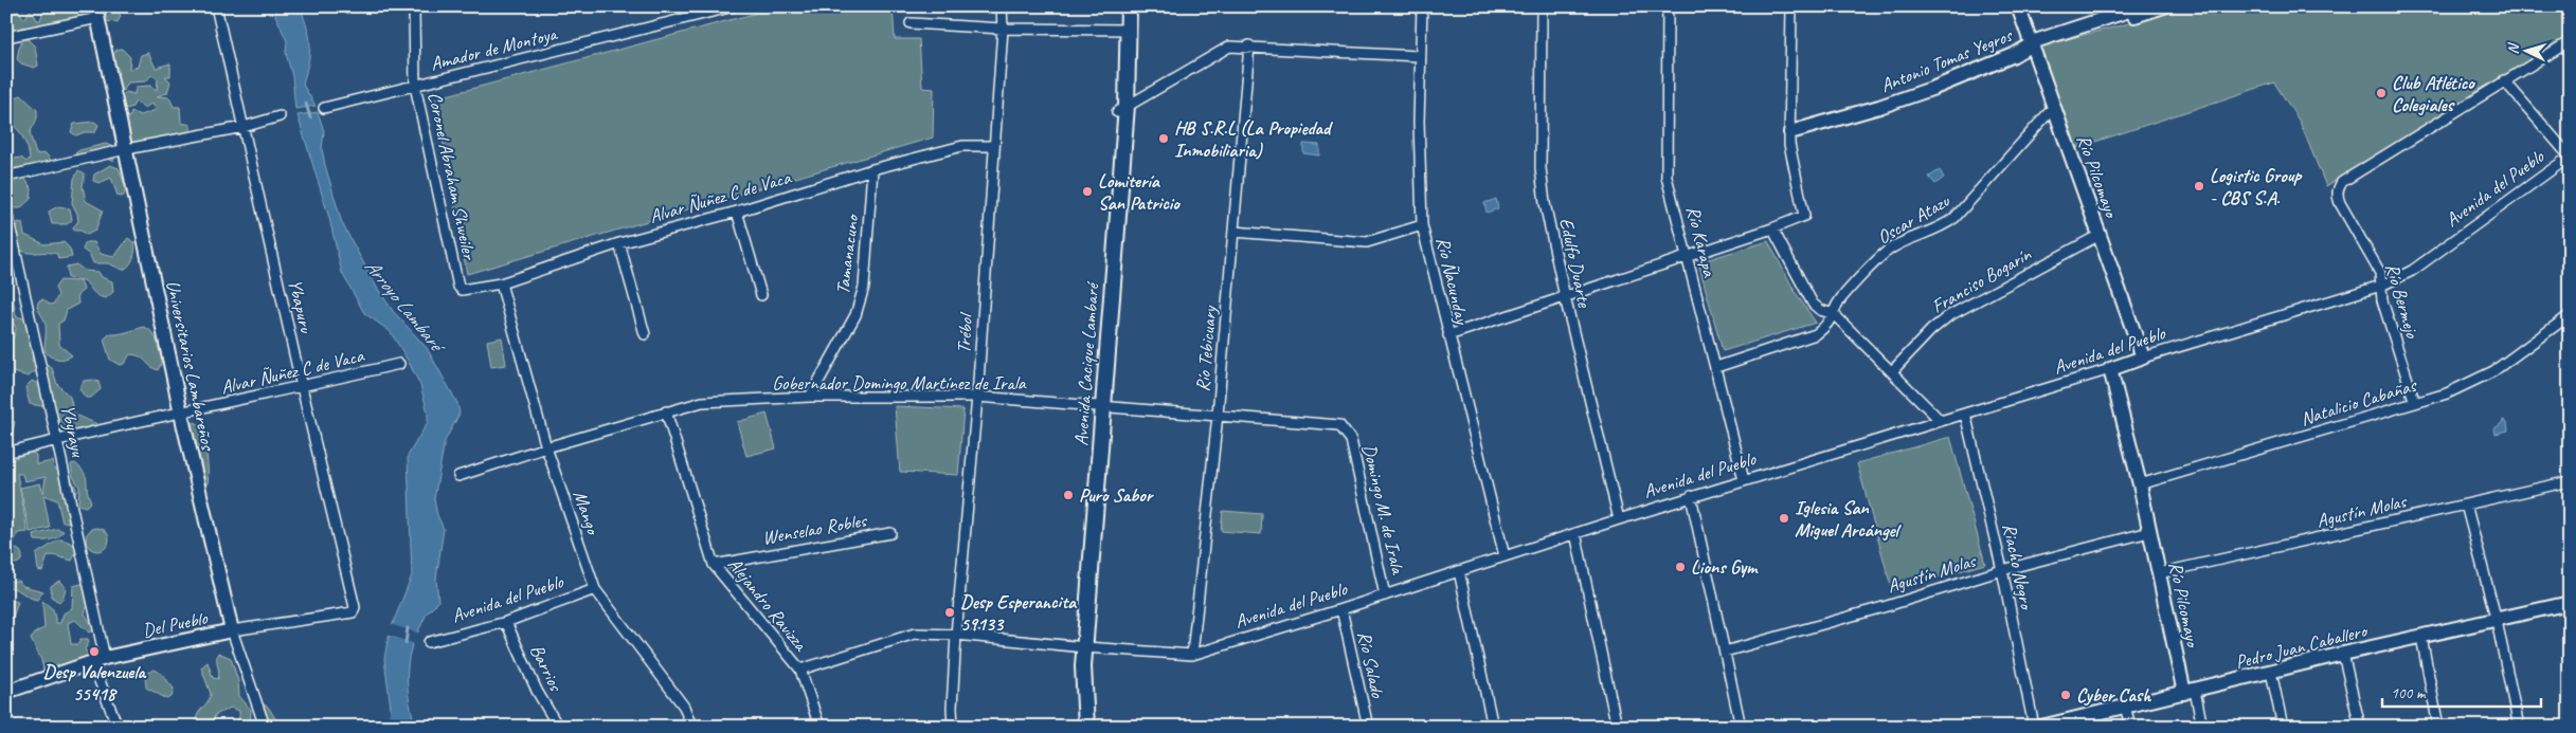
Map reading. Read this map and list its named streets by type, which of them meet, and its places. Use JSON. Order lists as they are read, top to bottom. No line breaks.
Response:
{"streets":{"main road":["Avenida Cacique Lambaré"],"street":["Amador de Montoya","Antonio Tomas Yegros","Coronel Abraham Shweiler","Río Pilcomayo","Avenida del Pueblo","Alvar Ñuñez C de Vaca","Oscar Atazu","Río Karapa","Tamanacuno","Edulfo Duarte","Río Ñacunday","Franciso Bogarín","Río Bermejo","Ybapuru","Trébol","Río Tebicuary","Universitarios Lambareños","Gobernador Domingo Martínez de Irala","Natalicio Cabañas","Ybyrayu","Domingo M. de Irala","Agustín Molas","Mango","Wenselao Robles","Riacho Negro","Alejandro Ravizza","Del Pueblo","Pedro Juan Caballero","Río Salado","Barrios"]},"crossings":[["Amador de Montoya","Coronel Abraham Shweiler"],["Antonio Tomas Yegros","Río Pilcomayo"],["Coronel Abraham Shweiler","Alvar Ñuñez C de Vaca"],["Río Pilcomayo","Avenida del Pueblo"],["Río Pilcomayo","Oscar Atazu"],["Río Pilcomayo","Franciso Bogarín"],["Río Pilcomayo","Natalicio Cabañas"],["Río Pilcomayo","Agustín Molas"],["Río Pilcomayo","Pedro Juan Caballero"],["Avenida del Pueblo","Río Karapa"],["Avenida del Pueblo","Edulfo Duarte"],["Avenida del Pueblo","Río Ñacunday"],["Avenida del Pueblo","Río Bermejo"],["Avenida del Pueblo","Trébol"],["Avenida del Pueblo","Río Tebicuary"],["Avenida del Pueblo","Avenida Cacique Lambaré"],["Avenida del Pueblo","Domingo M. de Irala"],["Avenida del Pueblo","Mango"],["Avenida del Pueblo","Riacho Negro"],["Avenida del Pueblo","Alejandro Ravizza"],["Avenida del Pueblo","Río Salado"],["Avenida del Pueblo","Barrios"],["Alvar Ñuñez C de Vaca","Tamanacuno"],["Alvar Ñuñez C de Vaca","Ybapuru"],["Alvar Ñuñez C de Vaca","Trébol"],["Alvar Ñuñez C de Vaca","Universitarios Lambareños"],["Alvar Ñuñez C de Vaca","Ybyrayu"],["Alvar Ñuñez C de Vaca","Mango"],["Oscar Atazu","Río Karapa"],["Tamanacuno","Gobernador Domingo Martínez de Irala"],["Río Bermejo","Natalicio Cabañas"],["Ybapuru","Del Pueblo"],["Trébol","Gobernador Domingo Martínez de Irala"],["Río Tebicuary","Gobernador Domingo Martínez de Irala"],["Universitarios Lambareños","Del Pueblo"],["Avenida Cacique Lambaré","Gobernador Domingo Martínez de Irala"],["Gobernador Domingo Martínez de Irala","Domingo M. de Irala"],["Gobernador Domingo Martínez de Irala","Mango"],["Gobernador Domingo Martínez de Irala","Alejandro Ravizza"],["Ybyrayu","Del Pueblo"],["Agustín Molas","Riacho Negro"],["Wenselao Robles","Alejandro Ravizza"],["Riacho Negro","Pedro Juan Caballero"]],"water":["Arroyo Lambaré"],"places":["Club Atlético Colegiales","HB S.R.L (La Propiedad Inmobiliaria)","Logistic Group - CBS S.A.","Lomitería San Patricio","Puro Sabor","Iglesia San Miguel Arcángel","Lions Gym","Desp Esperancita 59133","Desp Valenzuela 55418","Cyber Cash"],"scale_bar":"100 m","north":"left"}
